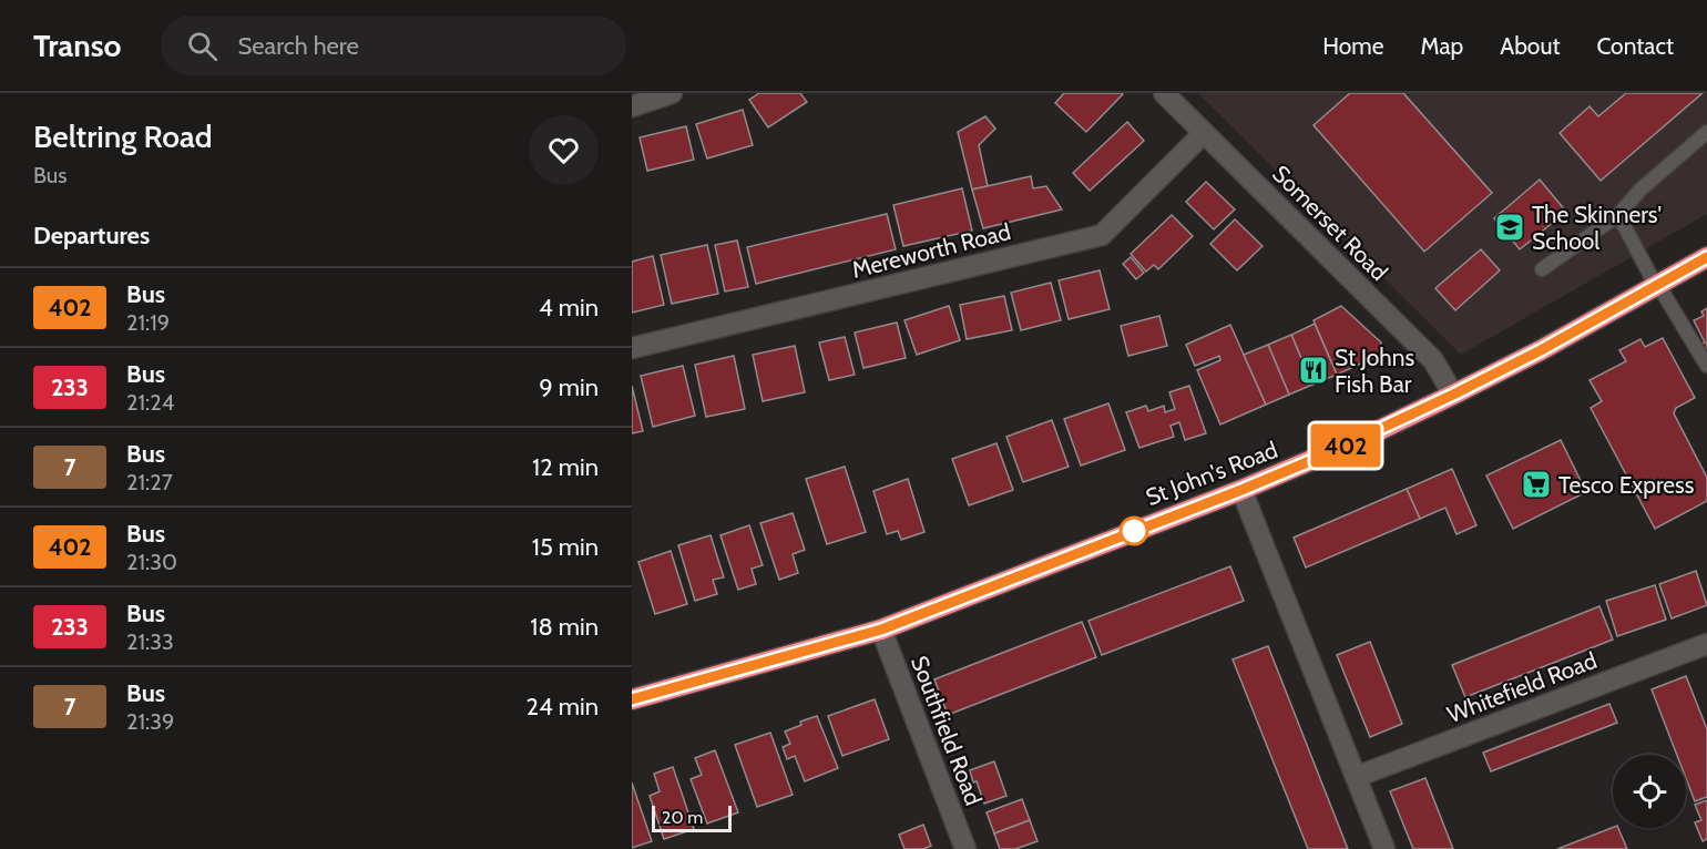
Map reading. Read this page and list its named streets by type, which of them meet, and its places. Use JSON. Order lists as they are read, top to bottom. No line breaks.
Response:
{"streets":{"highway":["St John's Road"],"street":["Somerset Road","Mereworth Road","Whitefield Road","Southfield Road"]},"crossings":[["Somerset Road","Mereworth Road"],["Somerset Road","St John's Road"],["St John's Road","Southfield Road"]],"places":{"school or university":["The Skinners' School"],"restaurant":["St Johns Fish Bar"],"supermarket":["Tesco Express"]},"lines":["bus line 402"],"scale_bar":"20 m","page":{"header":"Transo","search":"Search here","nav":["Home","Map","About","Contact"],"heading":[["Beltring Road","Bus"],"Departures"],"on_map":"402","list":[{"mark":"402","name":"Bus","note":"21:19","value":"4 min"},{"mark":"233","name":"Bus","note":"21:24","value":"9 min"},{"mark":"7","name":"Bus","note":"21:27","value":"12 min"},{"mark":"402","name":"Bus","note":"21:30","value":"15 min"},{"mark":"233","name":"Bus","note":"21:33","value":"18 min"},{"mark":"7","name":"Bus","note":"21:39","value":"24 min"}],"scale":"20 m"}}
